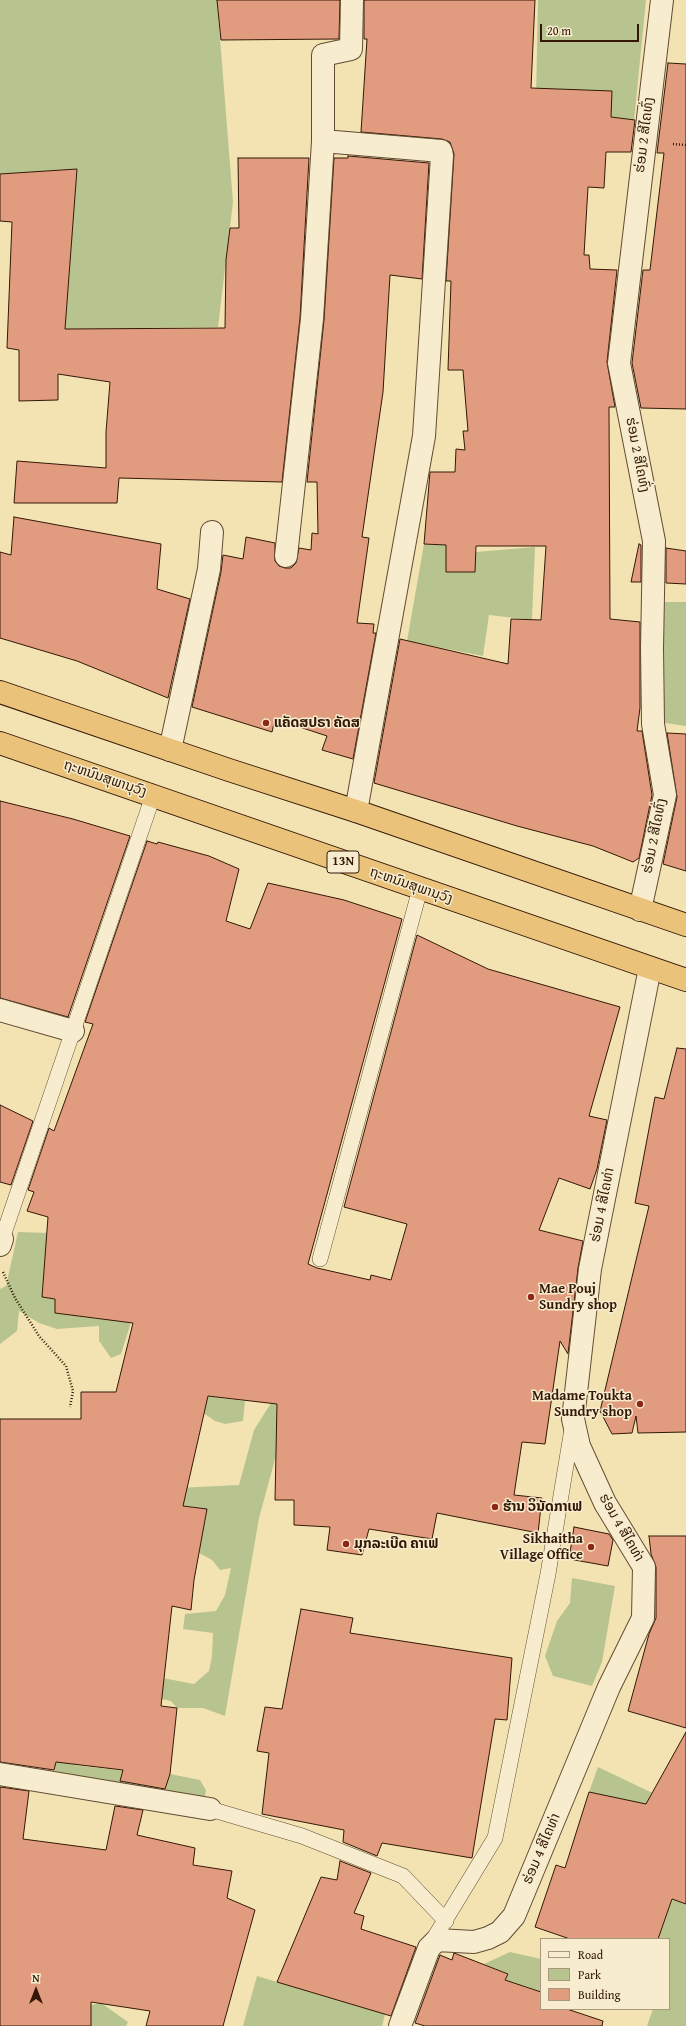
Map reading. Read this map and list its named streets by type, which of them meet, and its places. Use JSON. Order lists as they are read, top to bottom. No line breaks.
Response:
{"streets":{"highway":["ຖະຫນົນສຸພານຸວົງ","13N"],"street":["ຮ່ອມ 2 ສີໄຄທົ່ງ","ຮ່ອມ 4 ສີໄຄທ່າ"]},"crossings":[["ຖະຫນົນສຸພານຸວົງ","ຮ່ອມ 4 ສີໄຄທ່າ"]],"places":["ແຄັດສປຣາ ຄັດສ","Mae Pouj Sundry shop","Madame Toukta Sundry shop","ຮ້ານ ວິນັດກາເຟ","ມຸກລະເບີດ ຄາເຟ","Sikhaitha Village Office"],"legend":["Road","Park","Building"],"scale_bar":"20 m","north":"top"}
